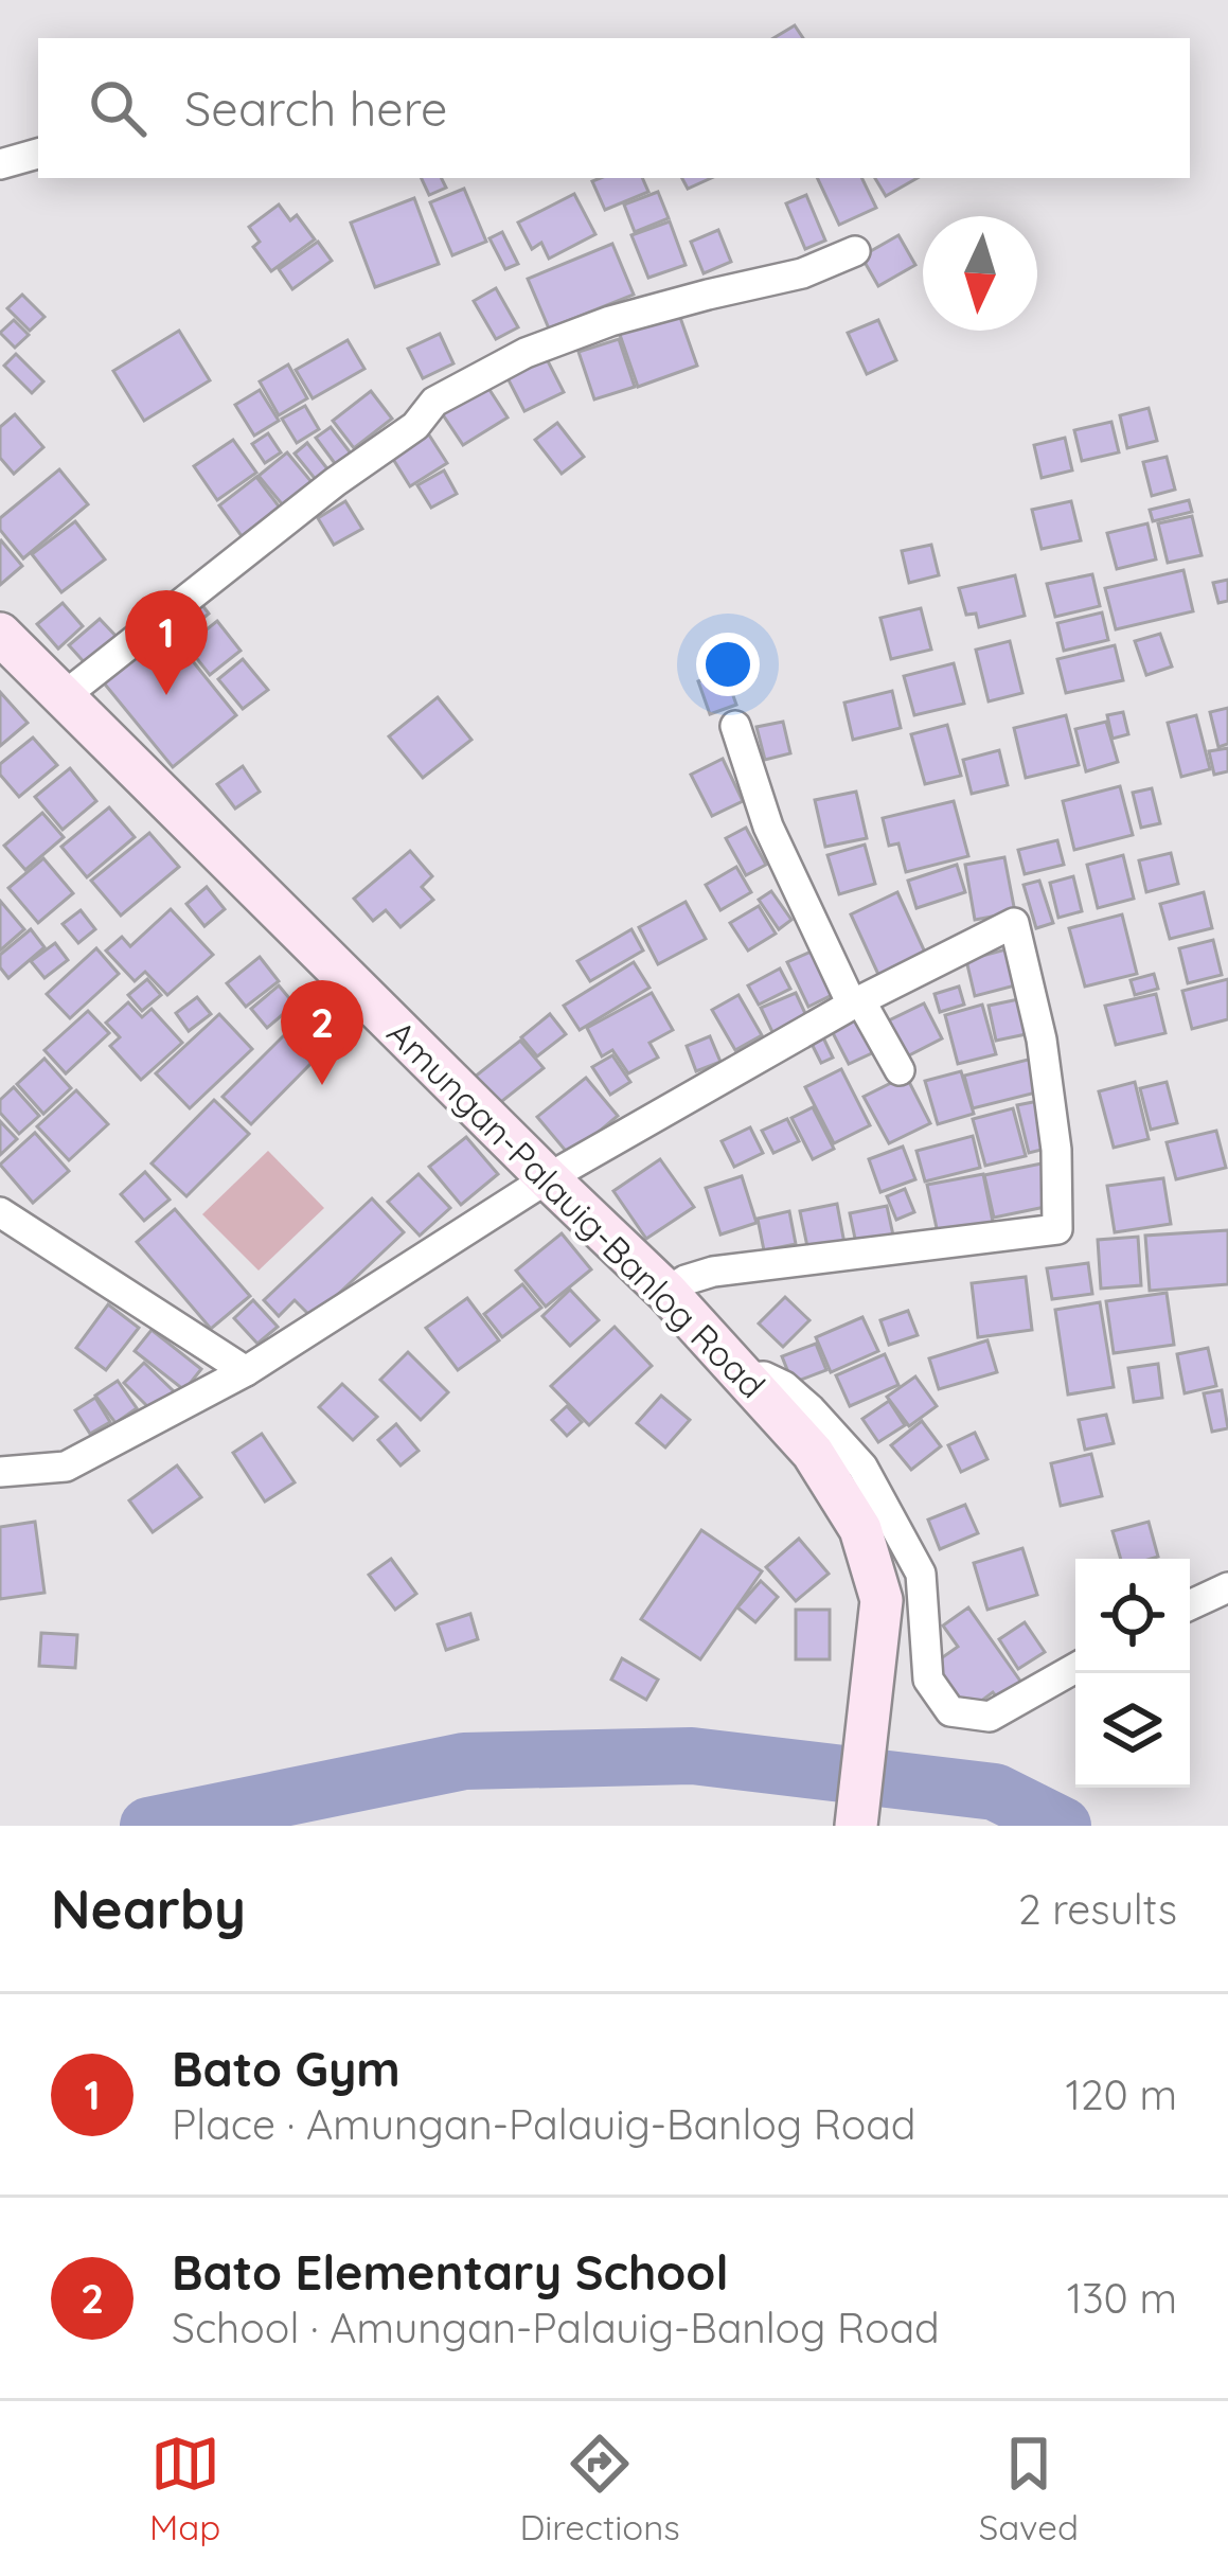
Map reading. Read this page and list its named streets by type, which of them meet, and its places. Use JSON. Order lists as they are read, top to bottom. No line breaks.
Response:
{"streets":{"main road":["Amungan-Palauig-Banlog Road"]},"north":"bottom","page":{"search":"Search here","pins":["1","2"],"heading":["Nearby","2 results"],"list":[{"mark":"1","name":"Bato Gym","note":"Place · Amungan-Palauig-Banlog Road","value":"120 m"},{"mark":"2","name":"Bato Elementary School","note":"School · Amungan-Palauig-Banlog Road","value":"130 m"}],"nav":["Map","Directions","Saved"]}}
